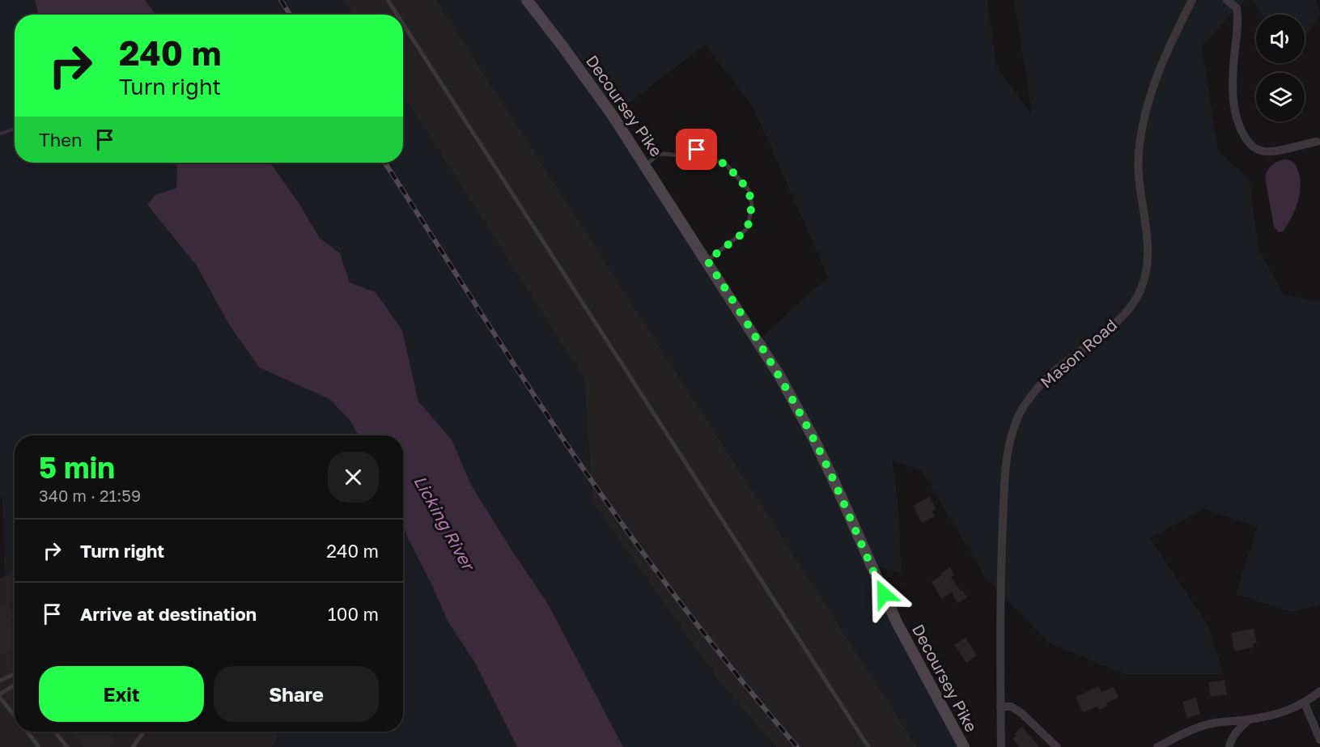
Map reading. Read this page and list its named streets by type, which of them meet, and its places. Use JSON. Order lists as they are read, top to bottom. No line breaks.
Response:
{"streets":{"main road":["Decoursey Pike"],"street":["Mason Road"]},"water":["Licking River"],"page":{"turn":["240 m","Turn right"],"then":"Then","heading":["5 min","340 m · 21:59"],"list":[{"name":"Turn right","value":"240 m"},{"name":"Arrive at destination","value":"100 m"}],"buttons":["Exit","Share"]}}
